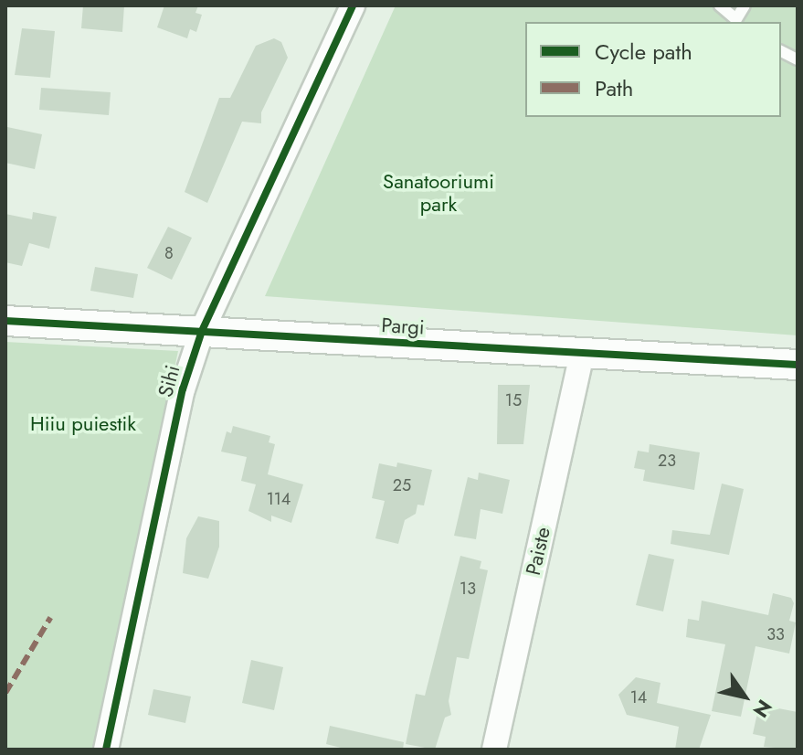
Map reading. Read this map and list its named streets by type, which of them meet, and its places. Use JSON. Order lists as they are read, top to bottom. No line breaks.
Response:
{"streets":{"street":["Pargi","Sihi","Paiste"]},"crossings":[["Pargi","Sihi"],["Pargi","Paiste"]],"parks":["Sanatooriumi park","Hiiu puiestik"],"house_numbers":["8","15","23","25","114","13","33","14"],"legend":["Cycle path","Path"],"north":"bottom right"}
